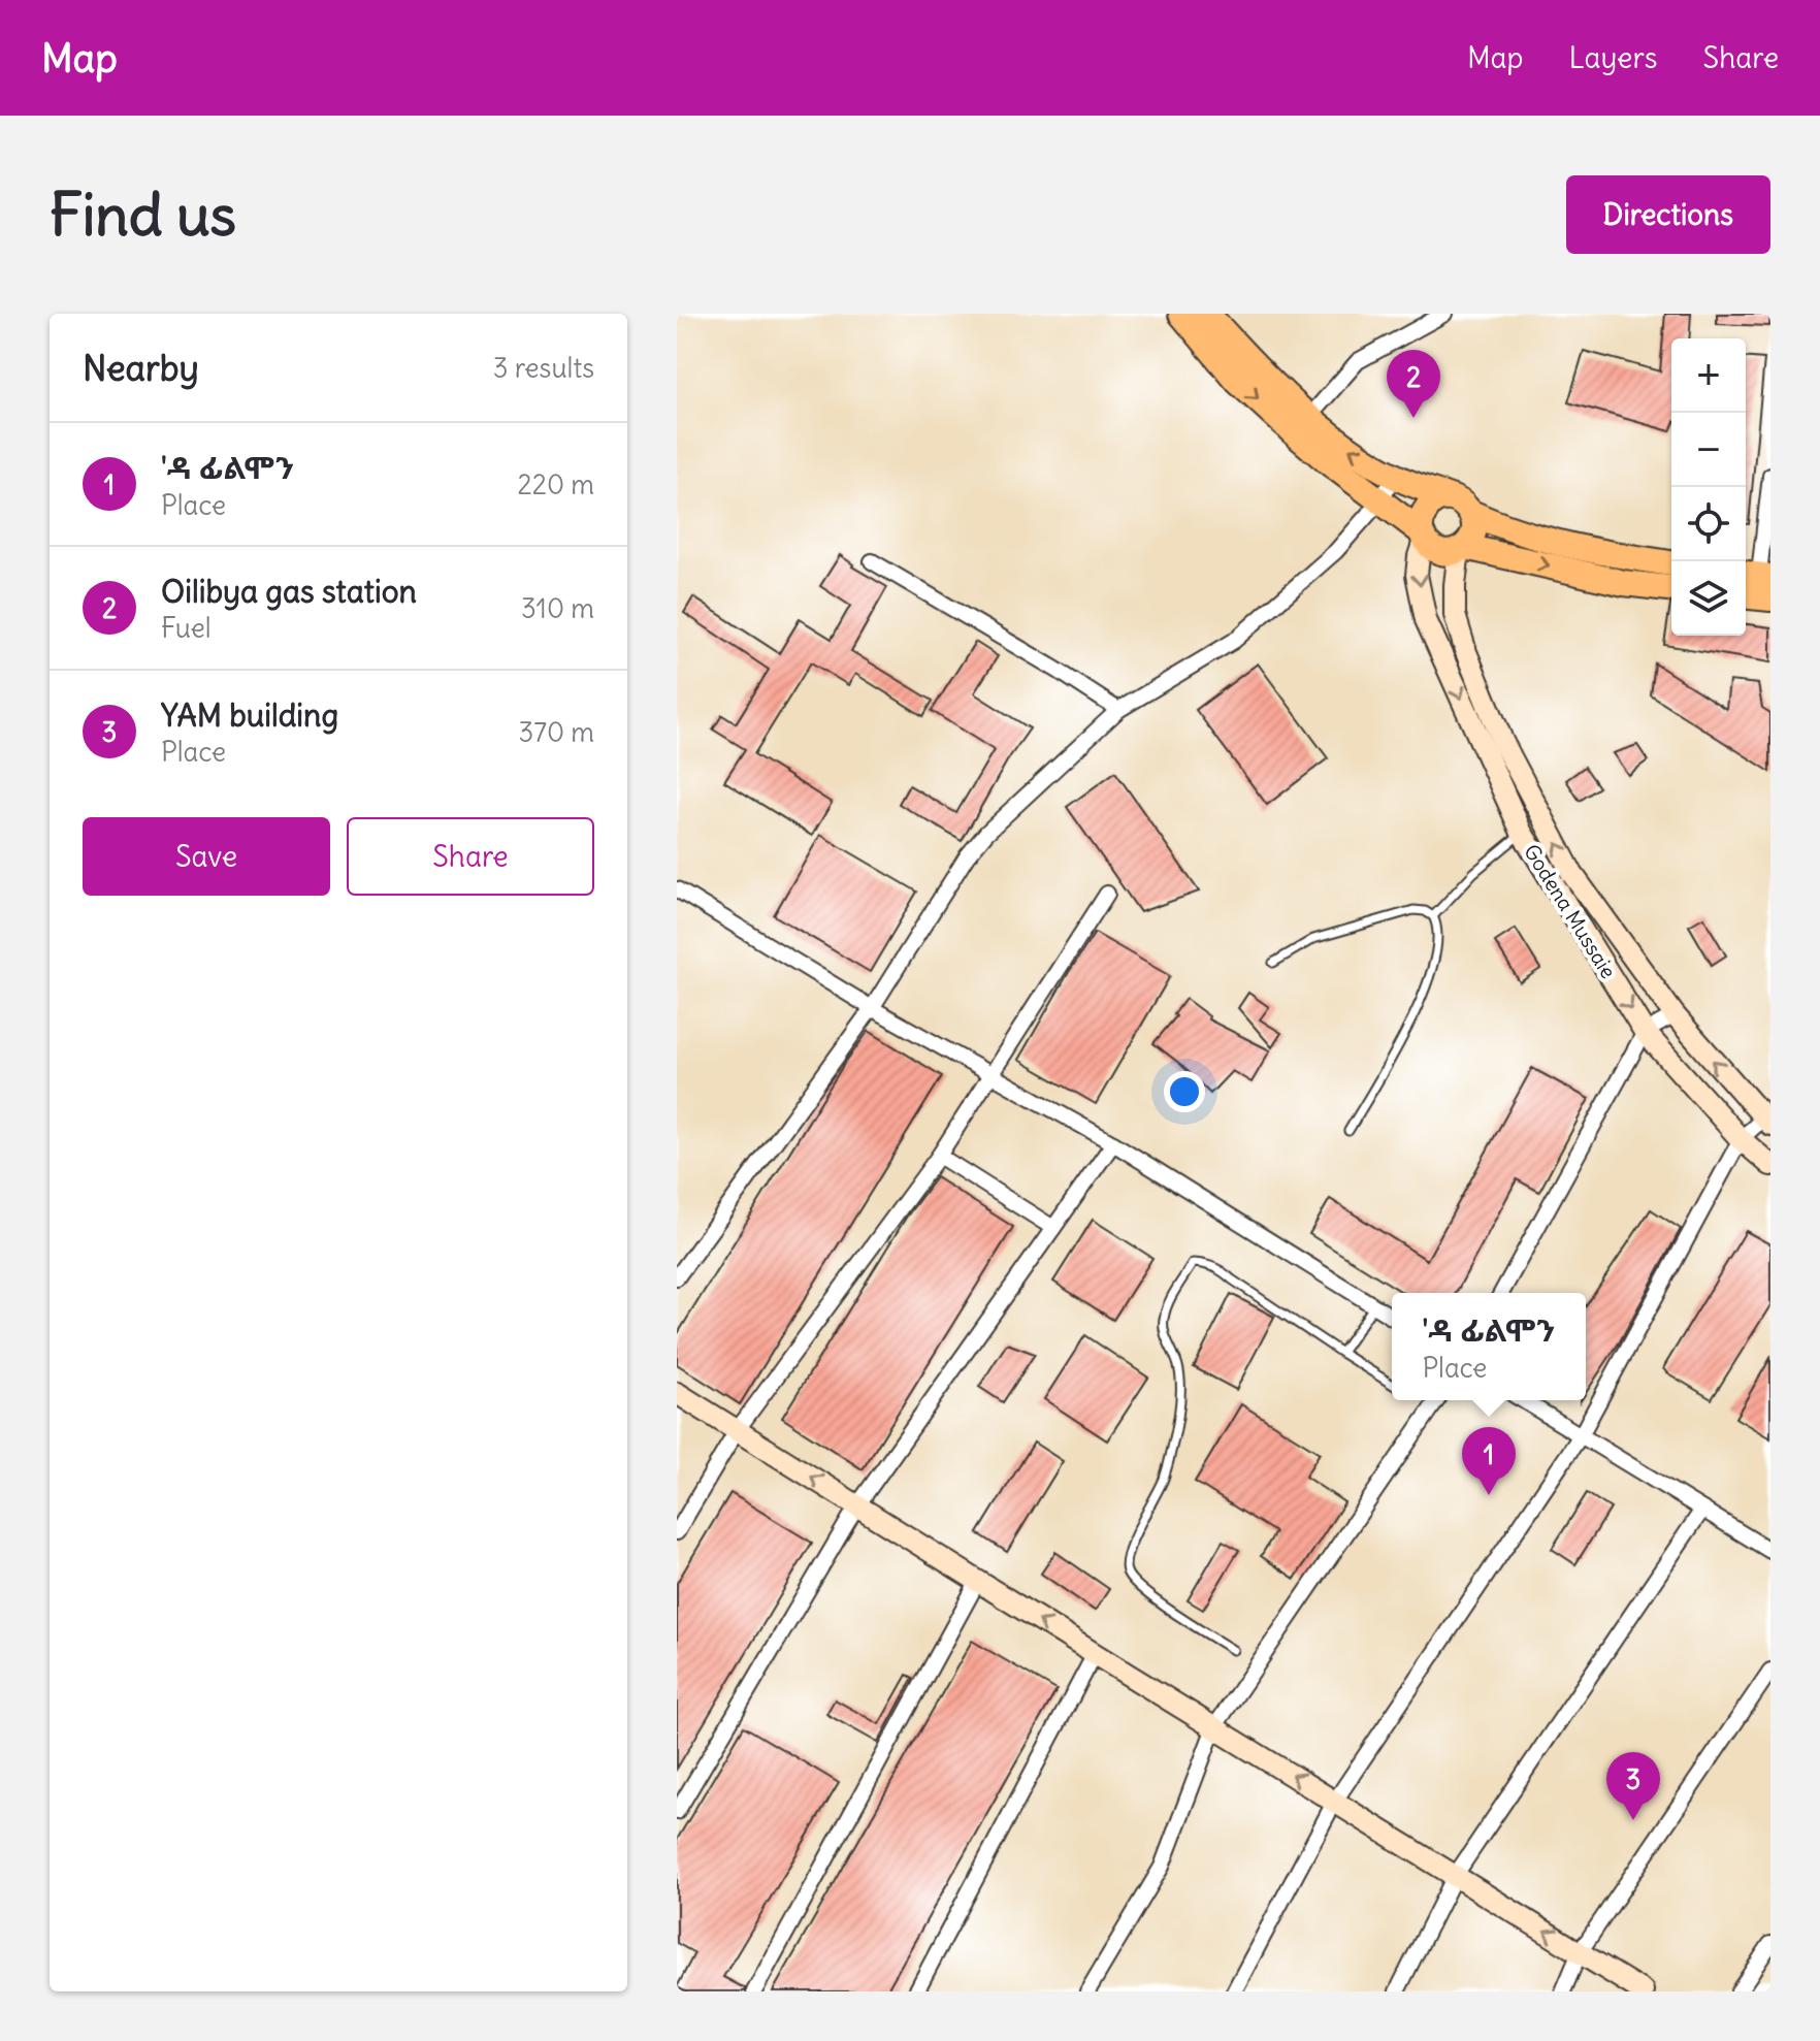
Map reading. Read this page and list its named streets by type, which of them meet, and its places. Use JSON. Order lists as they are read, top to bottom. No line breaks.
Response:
{"streets":{"street":["Godena Mussaie"]},"page":{"header":"Map","nav":["Map","Layers","Share"],"buttons":["Directions",["Save","Share"]],"title":"Find us","heading":["Nearby","3 results"],"map_buttons":["+","−"],"pins":["2","1","3"],"list":[{"mark":"1","name":"'ዳ ፊልሞን","note":"Place","value":"220 m"},{"mark":"2","name":"Oilibya gas station","note":"Fuel","value":"310 m"},{"mark":"3","name":"YAM building","note":"Place","value":"370 m"}],"popup":["'ዳ ፊልሞን","Place"]}}
